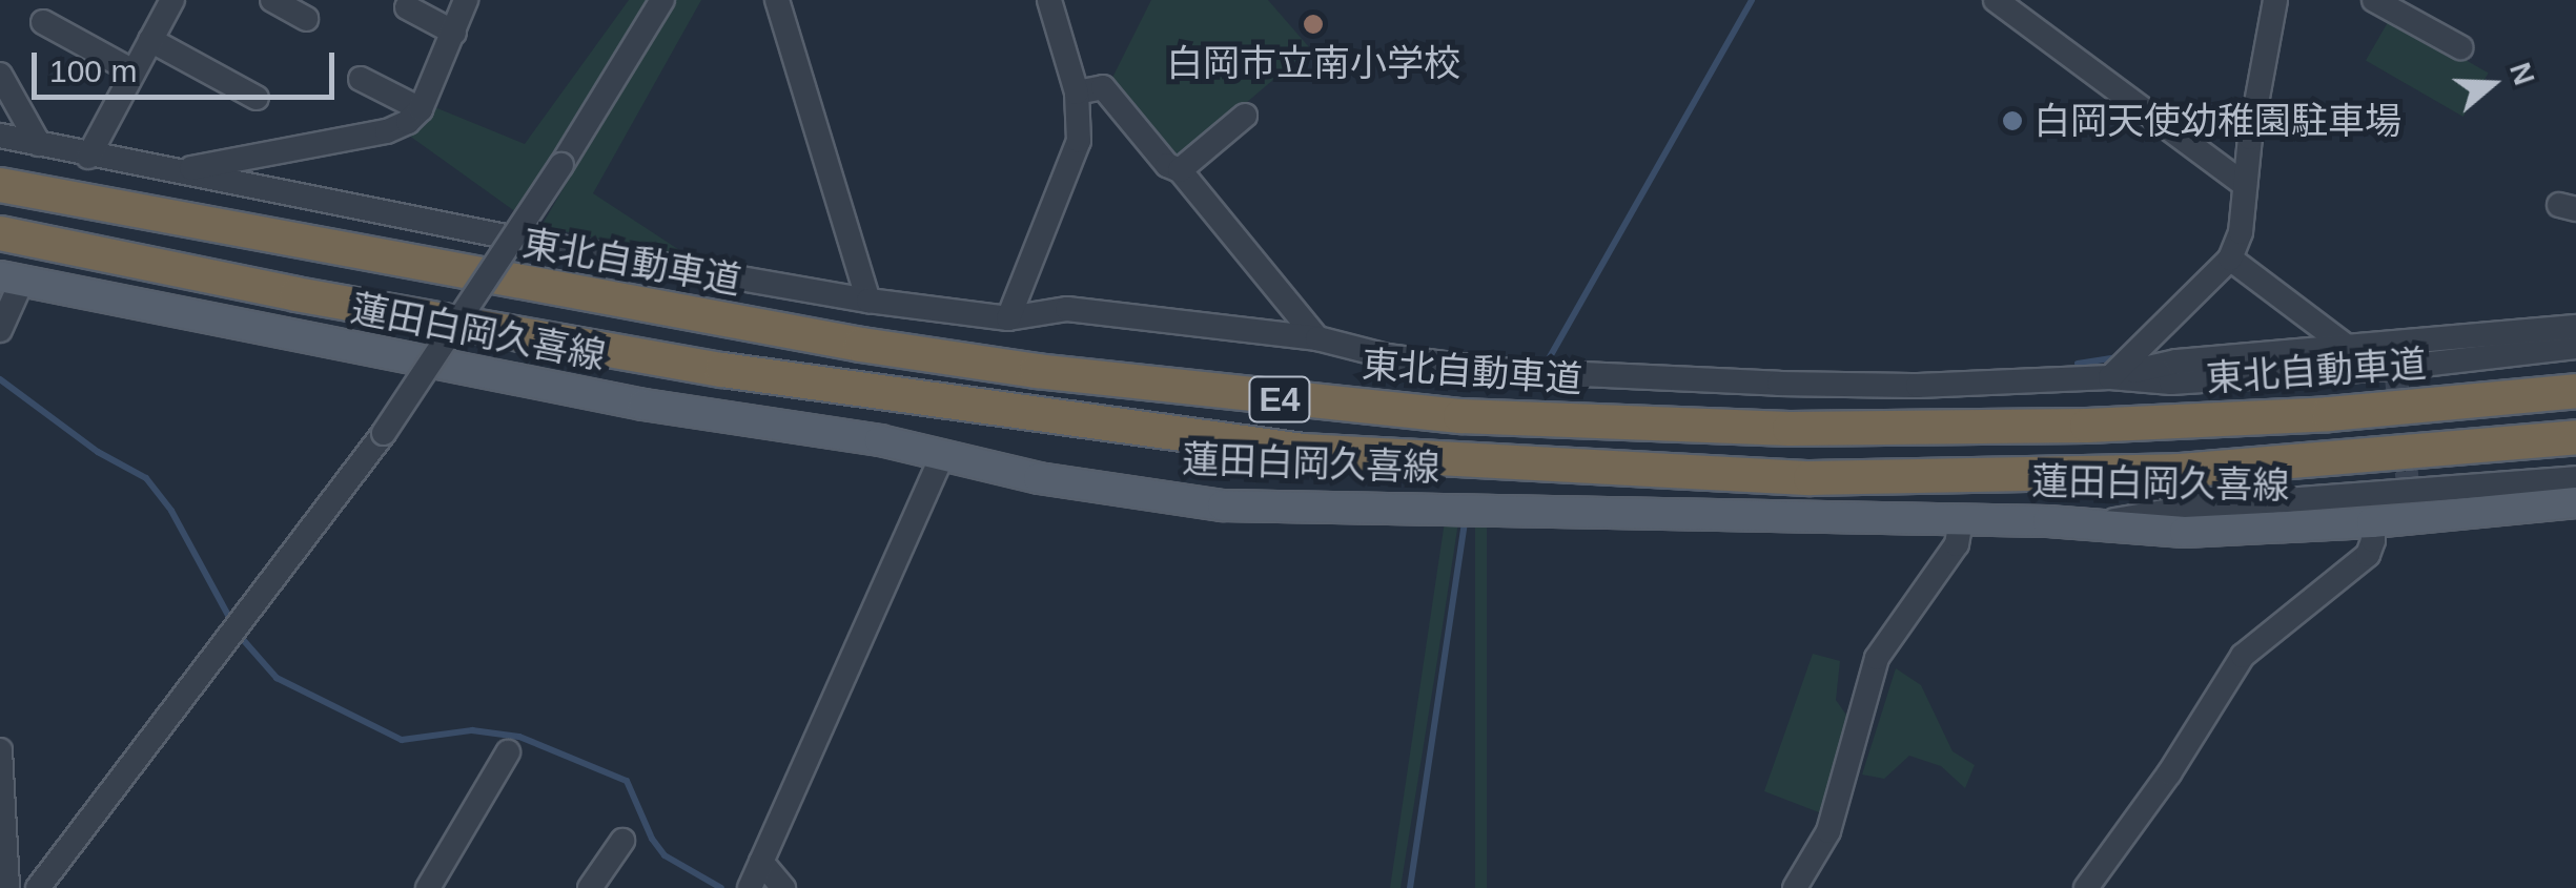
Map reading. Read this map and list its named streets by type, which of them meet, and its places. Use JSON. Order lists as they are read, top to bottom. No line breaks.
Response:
{"streets":{"highway":["東北自動車道","E4"],"main road":["蓮田白岡久喜線"]},"places":["白岡市立南小学校","白岡天使幼稚園駐車場"],"scale_bar":"100 m","north":"right"}
